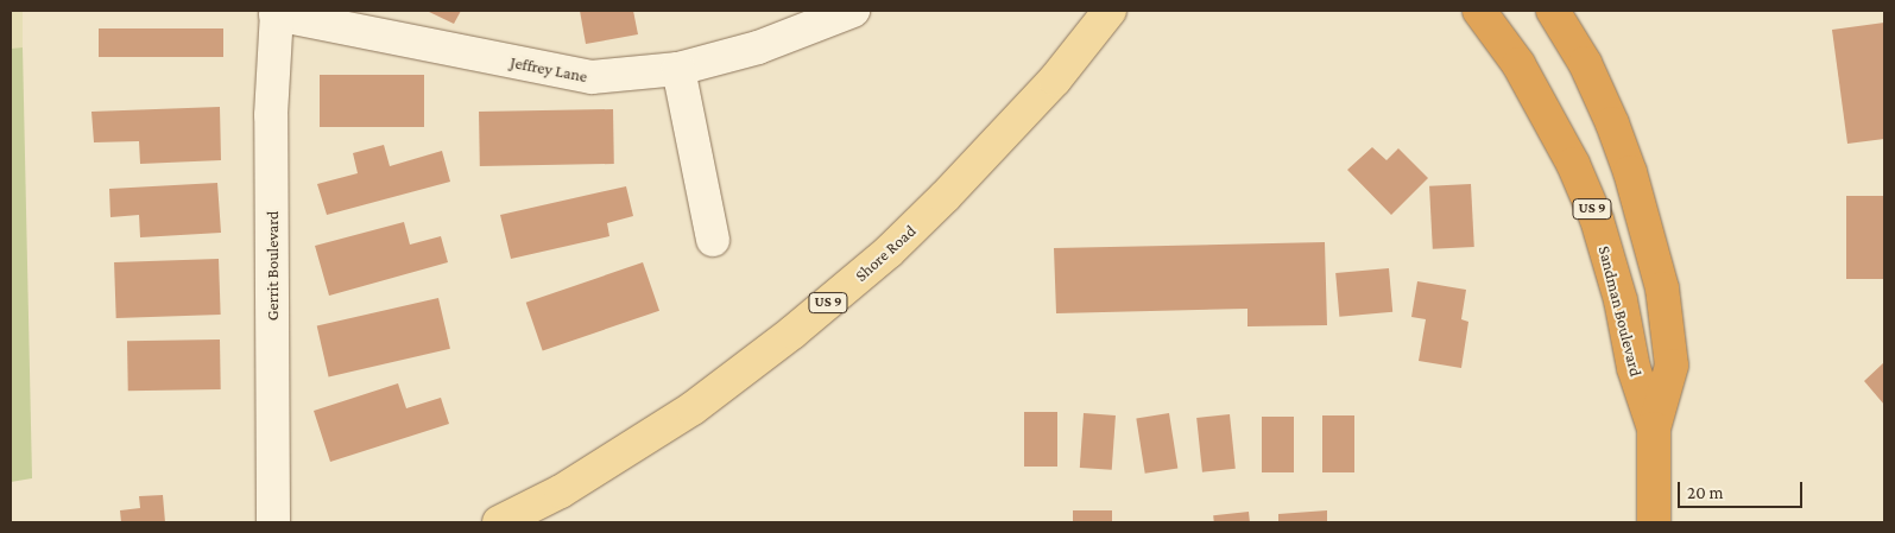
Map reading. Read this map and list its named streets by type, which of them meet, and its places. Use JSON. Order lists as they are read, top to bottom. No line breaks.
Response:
{"streets":{"highway":["US 9","Sandman Boulevard"],"main road":["Shore Road"],"street":["Jeffrey Lane","Gerrit Boulevard"]},"crossings":[["Jeffrey Lane","Gerrit Boulevard"]],"scale_bar":"20 m"}
